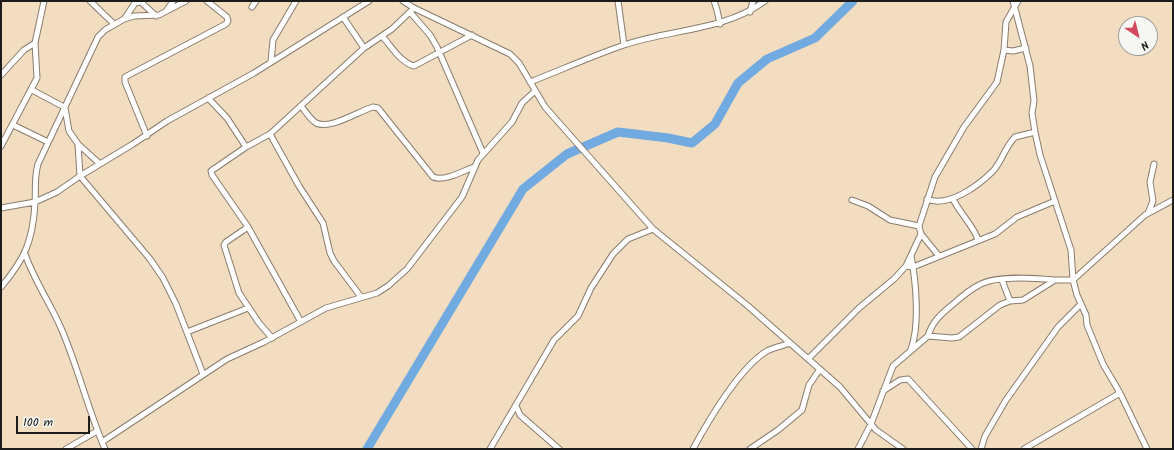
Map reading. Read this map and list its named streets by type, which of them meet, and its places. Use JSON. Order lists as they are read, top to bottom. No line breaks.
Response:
{"scale_bar":"100 m","north":"bottom right"}
